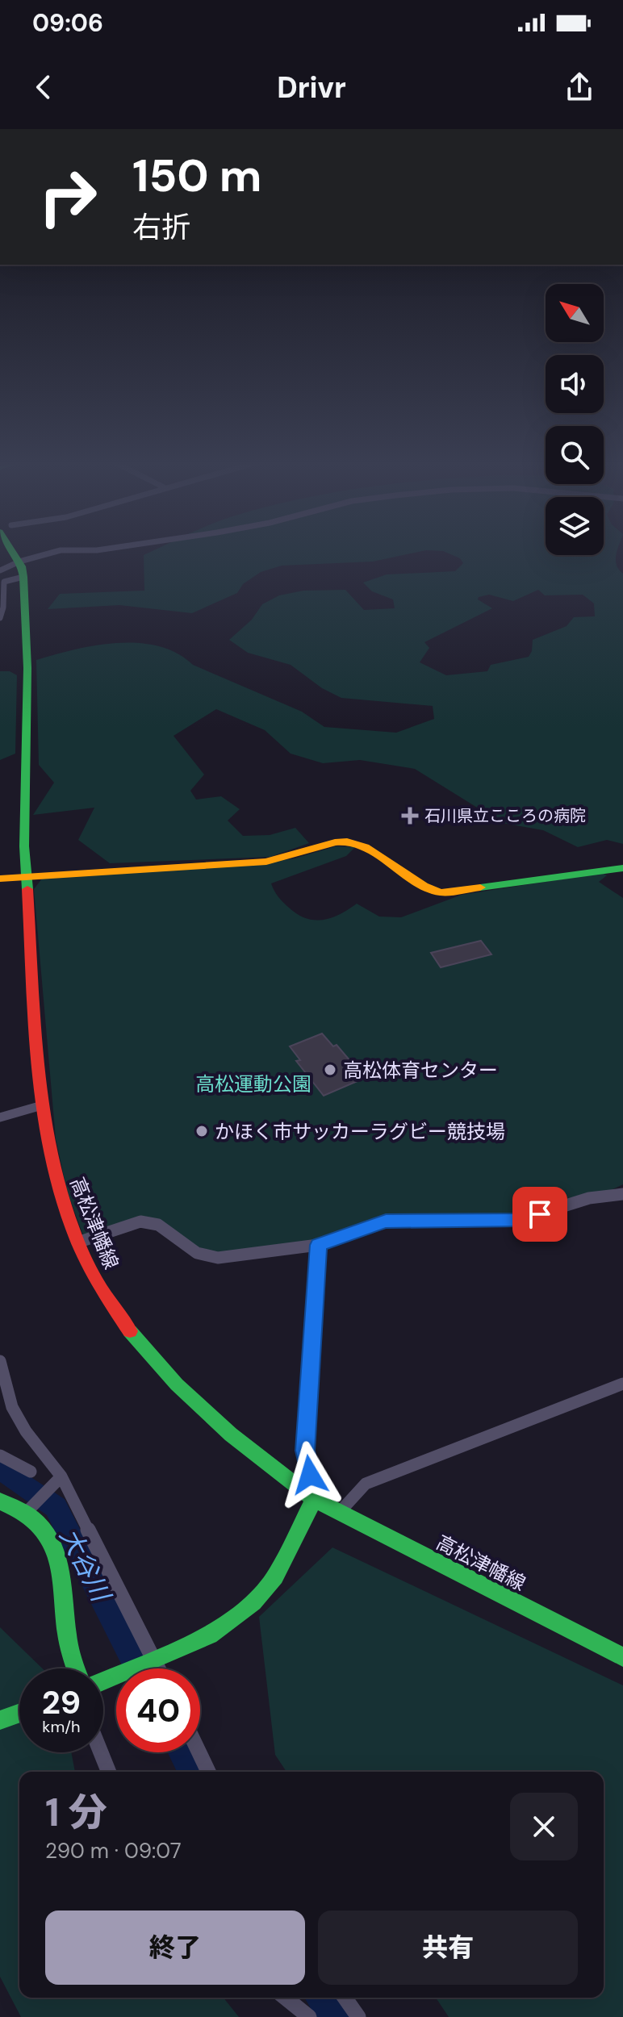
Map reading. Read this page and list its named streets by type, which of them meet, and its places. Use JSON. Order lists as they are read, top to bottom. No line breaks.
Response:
{"streets":{"main road":["高松津幡線"]},"water":["大谷川"],"parks":["高松運動公園"],"places":{"health":["石川県立こころの病院"],"other":["高松体育センター","かほく市サッカーラグビー競技場"]},"north":"top left","page":{"status":"09:06","header":"Drivr","turn":["150 m","右折"],"speed":"29 km/h","limit":"40","heading":["1 分","290 m · 09:07"],"buttons":["終了","共有"]}}
